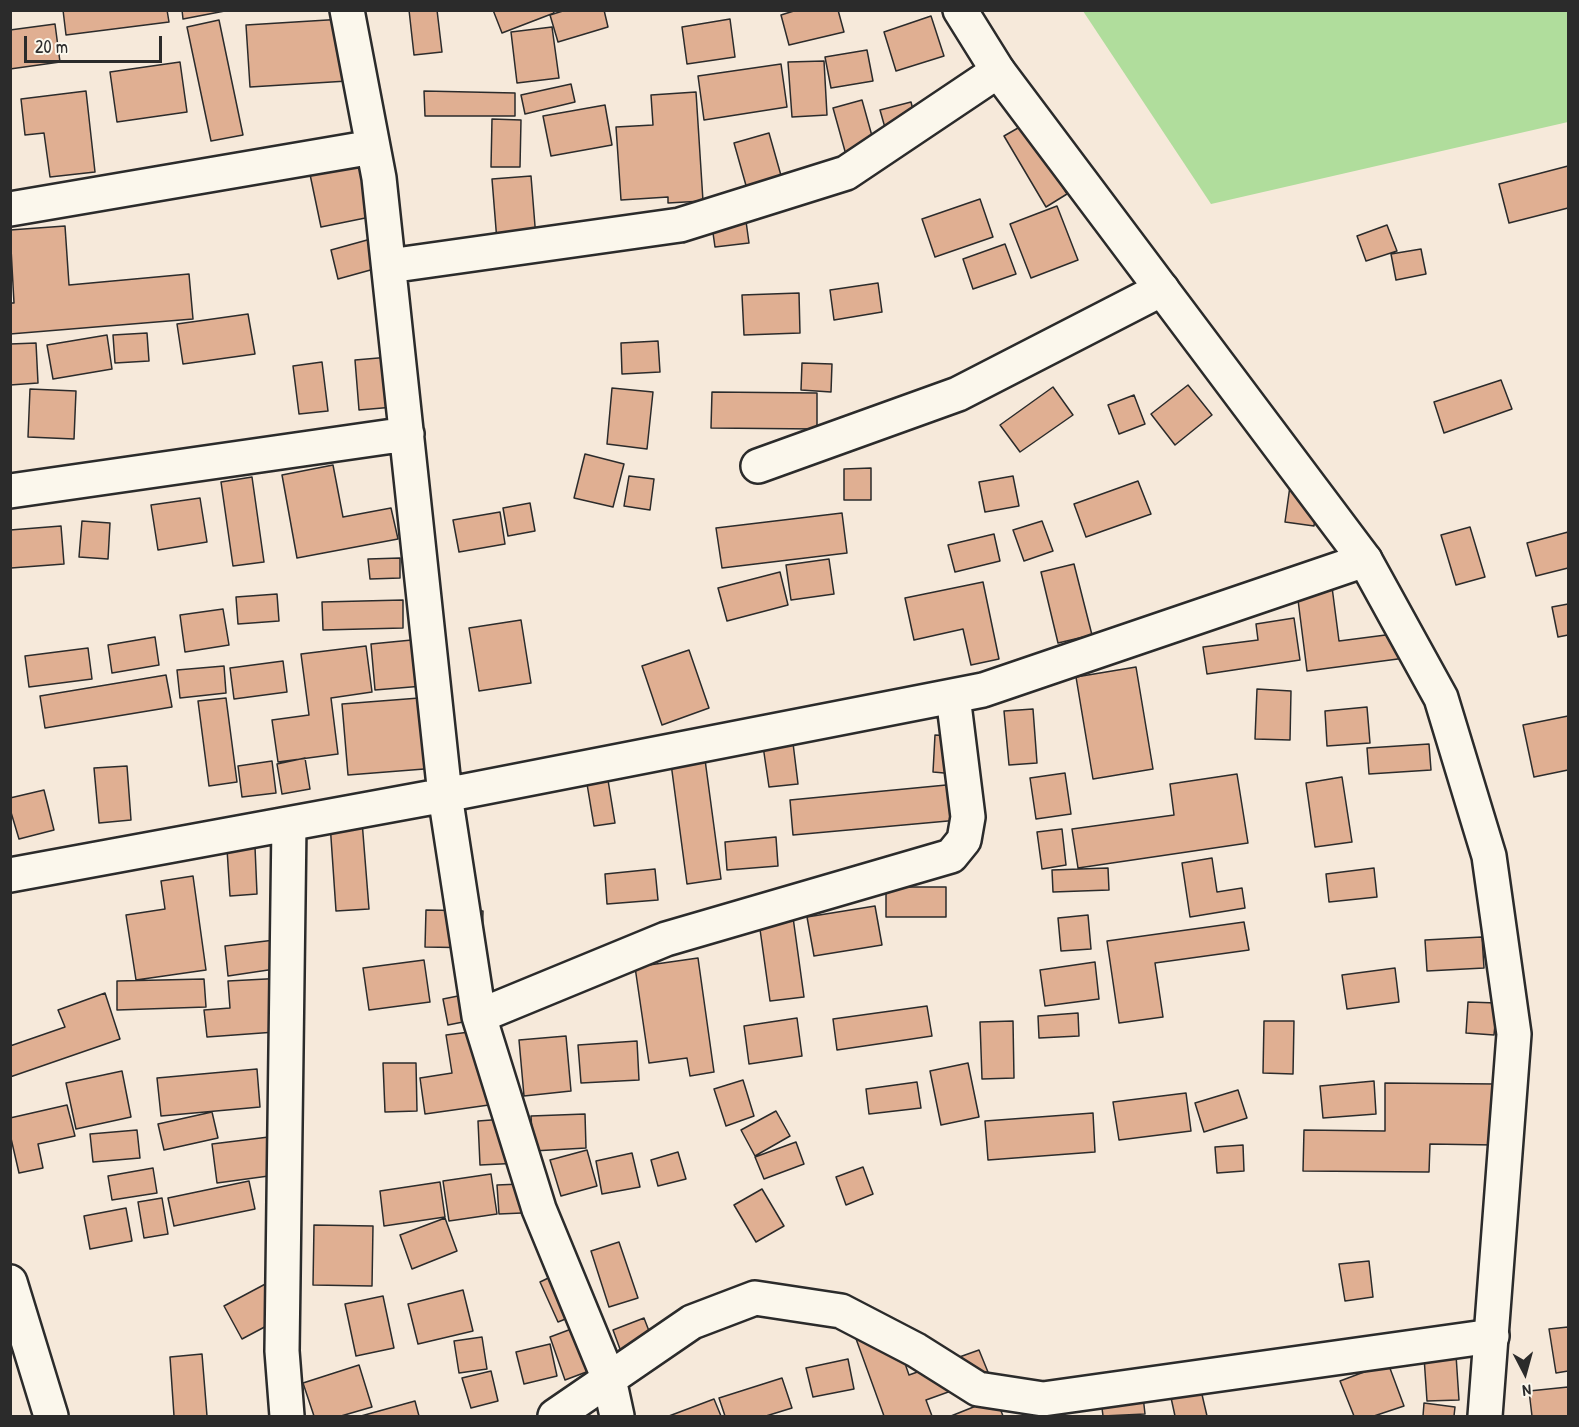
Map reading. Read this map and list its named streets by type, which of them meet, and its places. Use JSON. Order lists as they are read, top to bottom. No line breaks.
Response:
{"scale_bar":"20 m","north":"bottom"}
